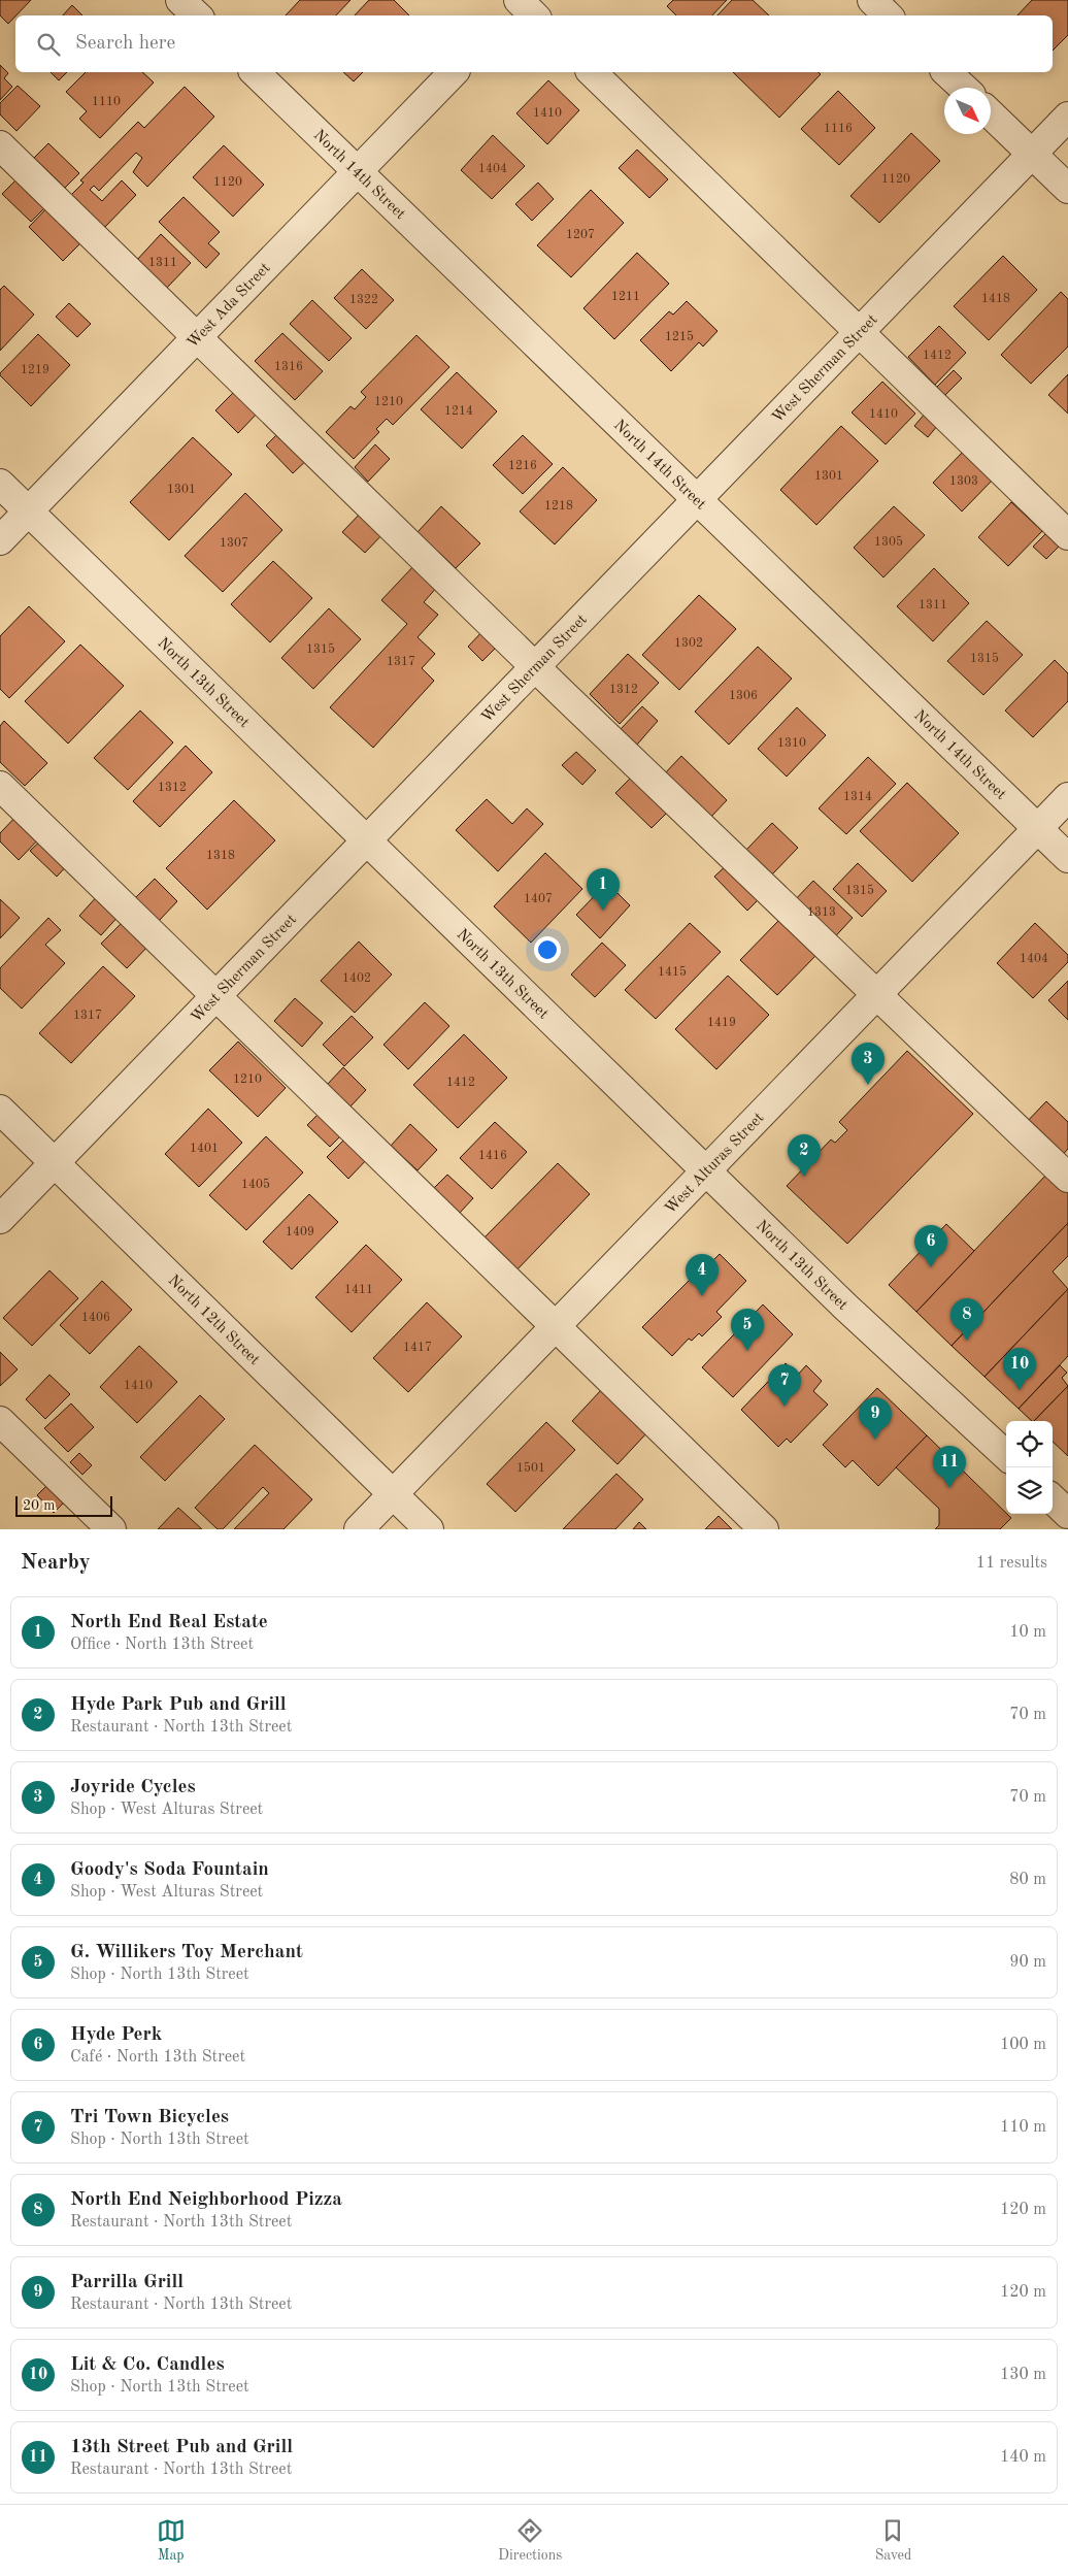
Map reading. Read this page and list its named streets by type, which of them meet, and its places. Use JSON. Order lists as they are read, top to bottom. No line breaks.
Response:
{"streets":{"street":["North 14th Street","West Ada Street","West Sherman Street","North 13th Street","West Alturas Street","North 12th Street"]},"crossings":[["North 14th Street","West Ada Street"],["North 14th Street","West Sherman Street"],["North 14th Street","West Alturas Street"],["West Ada Street","North 13th Street"],["West Sherman Street","North 13th Street"],["West Sherman Street","North 12th Street"],["North 13th Street","West Alturas Street"],["West Alturas Street","North 12th Street"]],"house_numbers":["1110","1410","1116","1404","1120","1120","1207","1311","1211","1418","1322","1215","1412","1316","1219","1210","1214","1410","1216","1301","1303","1301","1218","1305","1307","1311","1302","1315","1315","1317","1312","1306","1310","1312","1314","1318","1315","1407","1313","1404","1415","1402","1317","1419","1210","1412","1401","1416","1405","1409","1411","1406","1417","1410","1501"],"scale_bar":"20 m","north":"bottom right","page":{"search":"Search here","pins":["1","3","2","6","4","8","5","10","7","9","11"],"scale":"20 m","heading":["Nearby","11 results"],"list":[{"mark":"1","name":"North End Real Estate","note":"Office · North 13th Street","value":"10 m"},{"mark":"2","name":"Hyde Park Pub and Grill","note":"Restaurant · North 13th Street","value":"70 m"},{"mark":"3","name":"Joyride Cycles","note":"Shop · West Alturas Street","value":"70 m"},{"mark":"4","name":"Goody's Soda Fountain","note":"Shop · West Alturas Street","value":"80 m"},{"mark":"5","name":"G. Willikers Toy Merchant","note":"Shop · North 13th Street","value":"90 m"},{"mark":"6","name":"Hyde Perk","note":"Café · North 13th Street","value":"100 m"},{"mark":"7","name":"Tri Town Bicycles","note":"Shop · North 13th Street","value":"110 m"},{"mark":"8","name":"North End Neighborhood Pizza","note":"Restaurant · North 13th Street","value":"120 m"},{"mark":"9","name":"Parrilla Grill","note":"Restaurant · North 13th Street","value":"120 m"},{"mark":"10","name":"Lit & Co. Candles","note":"Shop · North 13th Street","value":"130 m"},{"mark":"11","name":"13th Street Pub and Grill","note":"Restaurant · North 13th Street","value":"140 m"}],"nav":["Map","Directions","Saved"]}}
